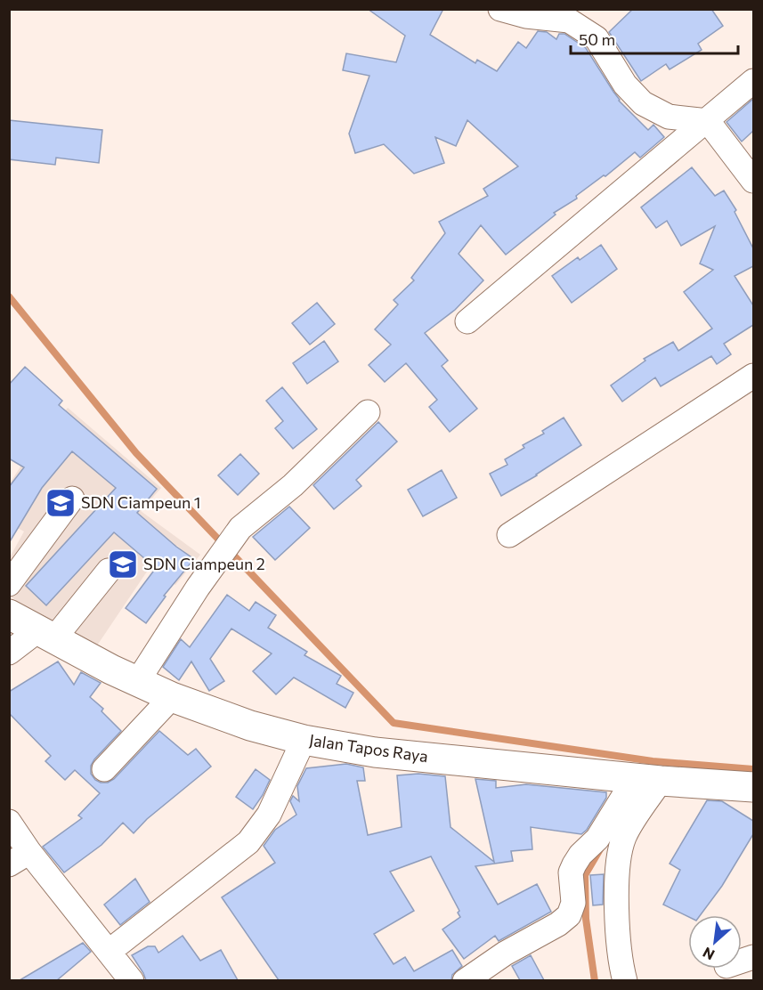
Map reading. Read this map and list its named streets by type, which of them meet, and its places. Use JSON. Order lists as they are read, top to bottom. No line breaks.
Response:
{"streets":{"main road":["Jalan Tapos Raya"]},"places":{"school or university":["SDN Ciampeun 1","SDN Ciampeun 2"]},"scale_bar":"50 m","north":"bottom left"}
